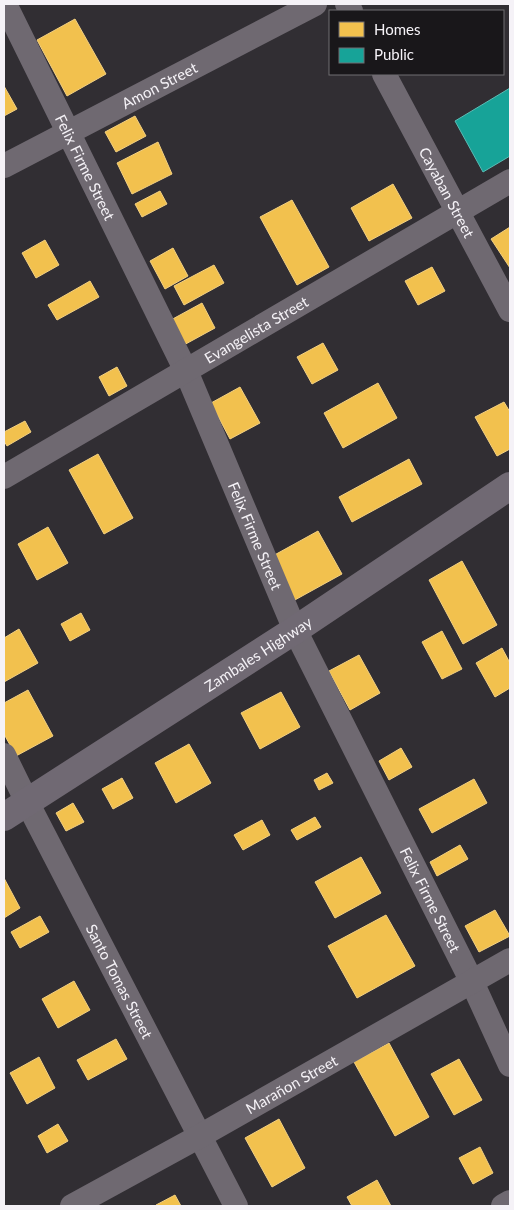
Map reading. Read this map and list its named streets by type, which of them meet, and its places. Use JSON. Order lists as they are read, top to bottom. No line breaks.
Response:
{"streets":{"main road":["Zambales Highway"],"street":["Amon Street","Felix Firme Street","Cayaban Street","Evangelista Street","Santo Tomas Street","Marañon Street"]},"crossings":[["Amon Street","Felix Firme Street"],["Felix Firme Street","Evangelista Street"],["Felix Firme Street","Zambales Highway"],["Felix Firme Street","Marañon Street"],["Cayaban Street","Evangelista Street"],["Zambales Highway","Santo Tomas Street"],["Santo Tomas Street","Marañon Street"]],"legend":["Homes","Public"]}
